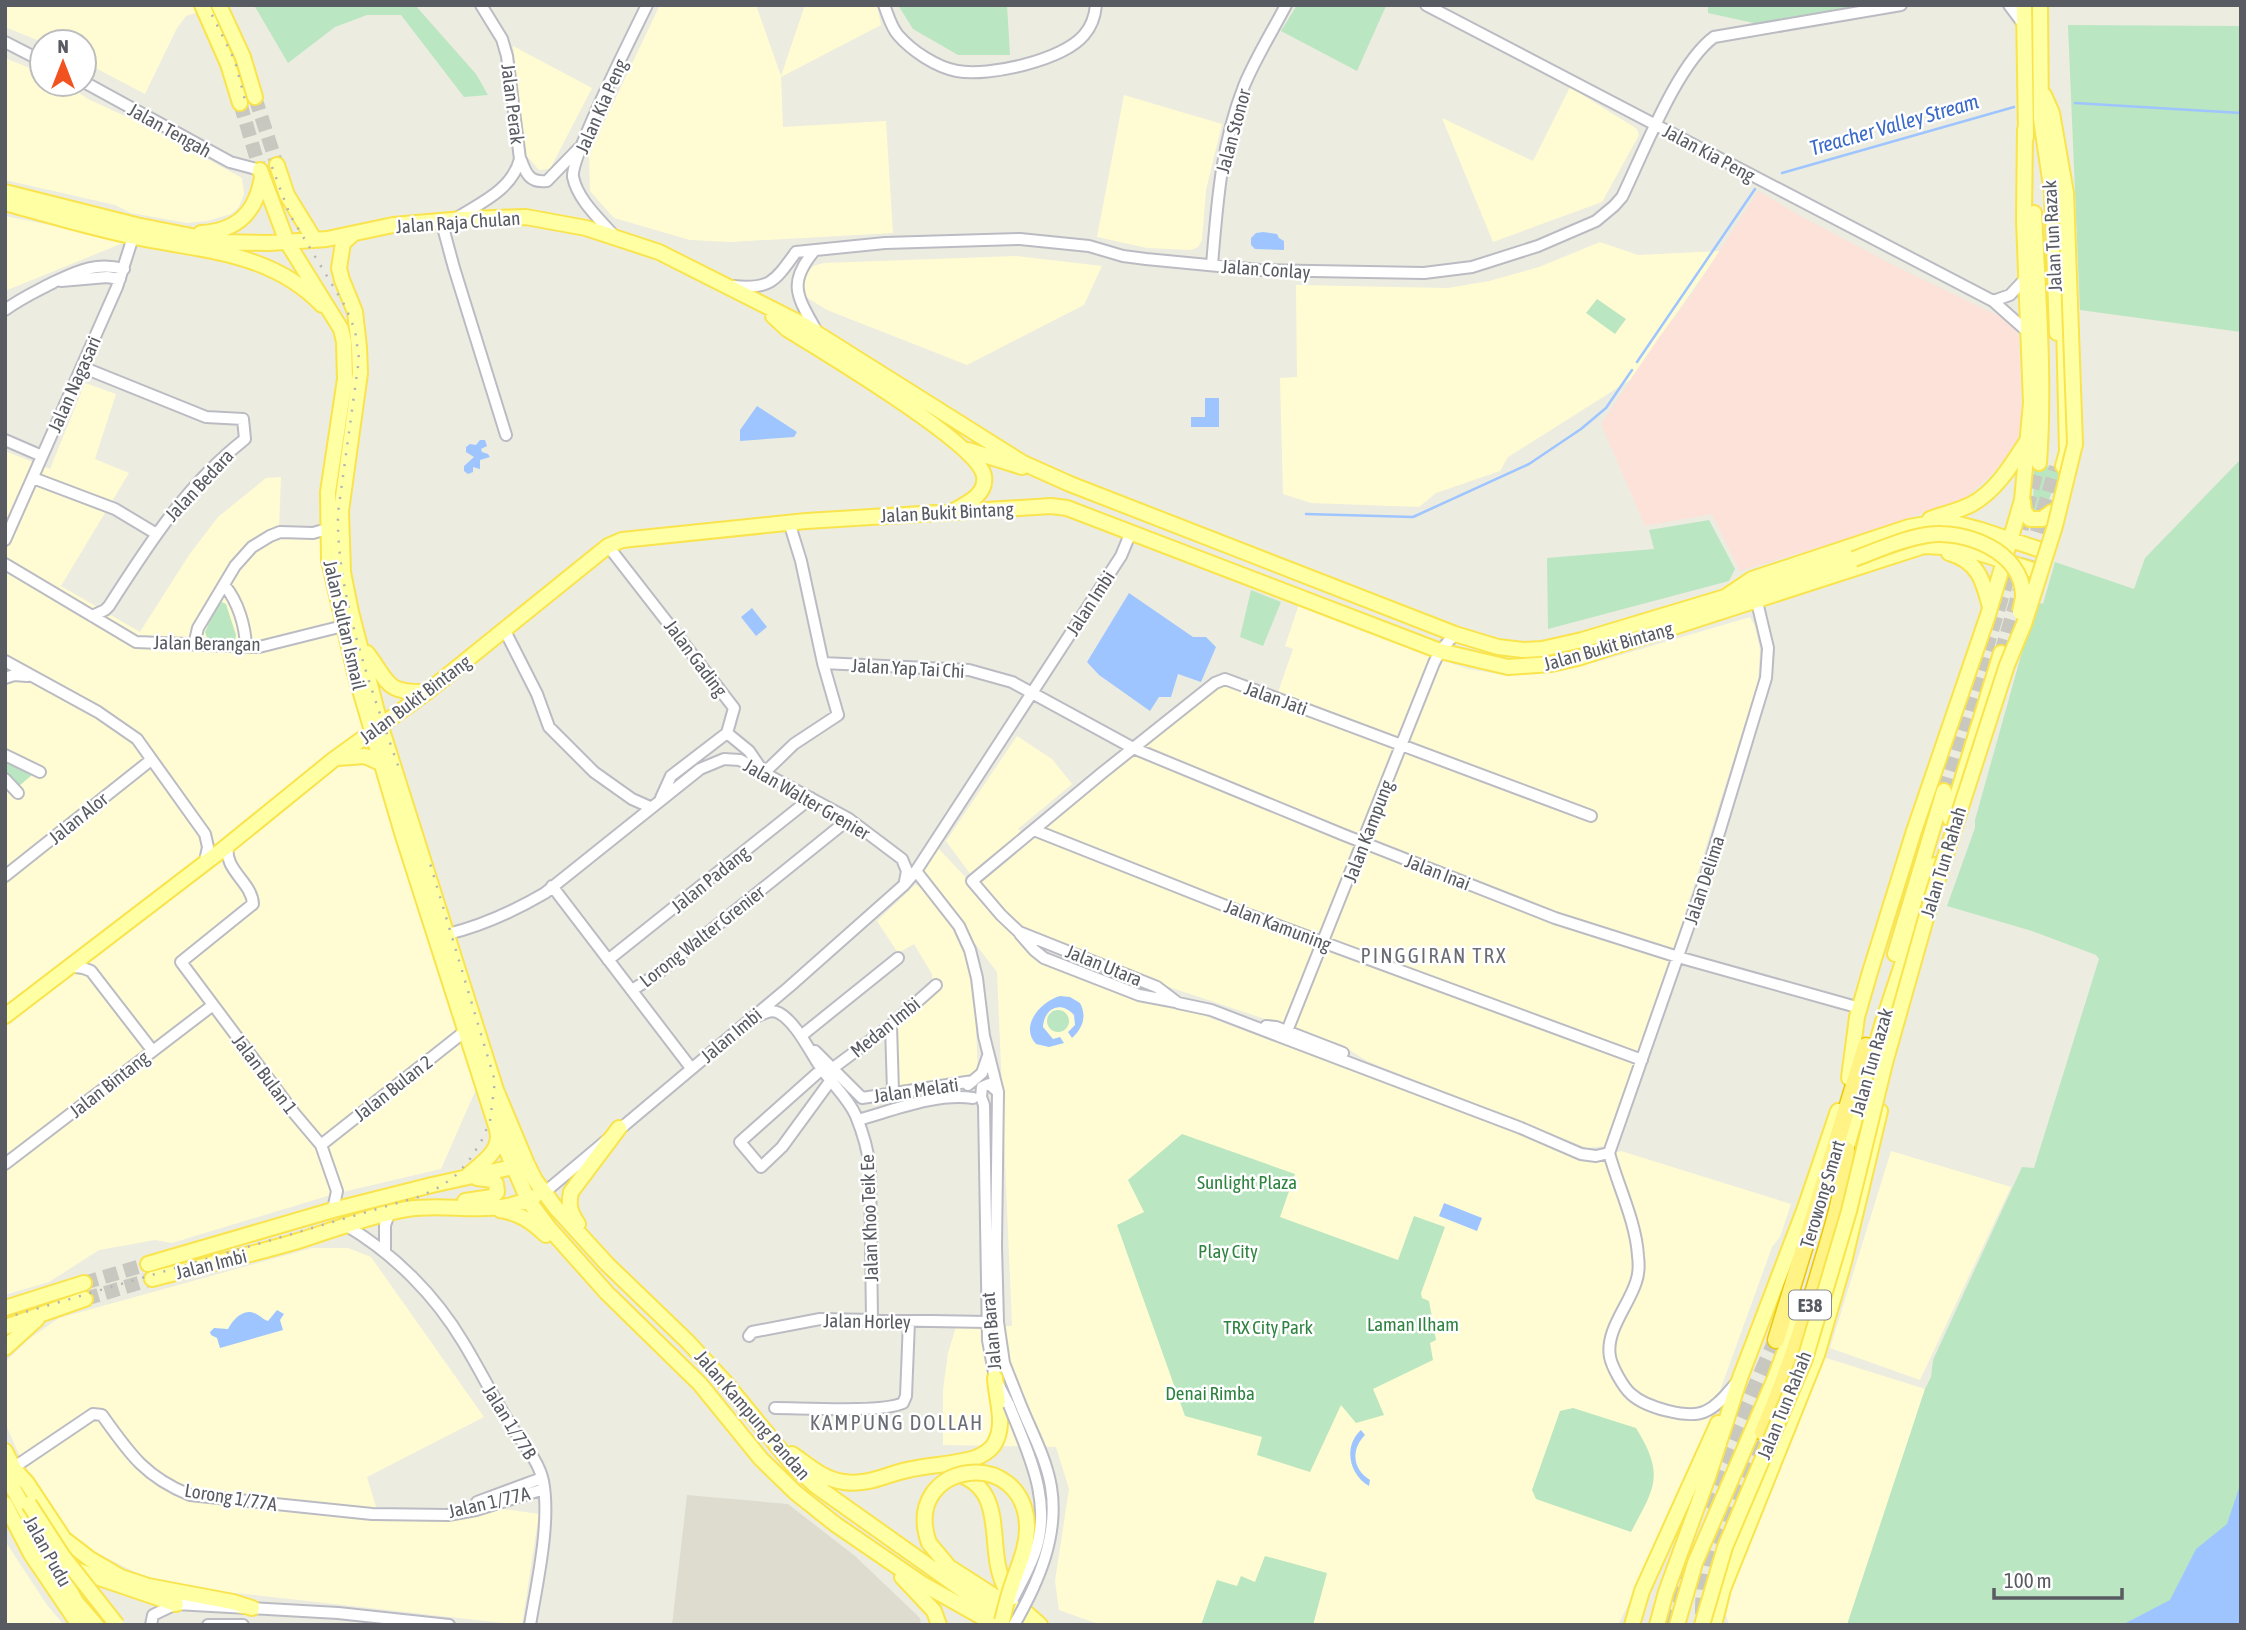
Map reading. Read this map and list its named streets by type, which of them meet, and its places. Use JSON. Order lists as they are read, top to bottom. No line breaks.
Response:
{"streets":{"highway":["Terowong Smart","E38"],"main road":["Jalan Raja Chulan","Jalan Tun Razak","Jalan Bukit Bintang","Jalan Imbi","Jalan Sultan Ismail","Jalan Tun Rahah","Jalan Kampung Pandan","Jalan Pudu"],"street":["Jalan Perak","Jalan Kia Peng","Jalan Tengah","Jalan Stonor","Jalan Conlay","Jalan Nagasari","Jalan Bedara","Jalan Berangan","Jalan Gading","Jalan Yap Tai Chi","Jalan Jati","Jalan Walter Grenier","Jalan Alor","Jalan Kampung","Jalan Inai","Jalan Padang","Jalan Delima","Jalan Kamuning","Lorong Walter Grenier","Jalan Utara","Medan Imbi","Jalan Bulan 1","Jalan Bintang","Jalan Bulan 2","Jalan Melati","Jalan Khoo Teik Ee","Jalan Horley","Jalan Barat","Jalan 1/77B","Lorong 1/77A","Jalan 1/77A"]},"crossings":[["Jalan Perak","Jalan Raja Chulan"],["Jalan Kia Peng","Jalan Raja Chulan"],["Jalan Kia Peng","Jalan Conlay"],["Jalan Tengah","Jalan Sultan Ismail"],["Jalan Stonor","Jalan Conlay"],["Jalan Raja Chulan","Jalan Conlay"],["Jalan Raja Chulan","Jalan Nagasari"],["Jalan Raja Chulan","Jalan Bukit Bintang"],["Jalan Raja Chulan","Jalan Sultan Ismail"],["Jalan Tun Razak","Jalan Tun Rahah"],["Jalan Tun Razak","Terowong Smart"],["Jalan Nagasari","Jalan Bedara"],["Jalan Bedara","Jalan Berangan"],["Jalan Bukit Bintang","Jalan Imbi"],["Jalan Bukit Bintang","Jalan Sultan Ismail"],["Jalan Bukit Bintang","Jalan Gading"],["Jalan Bukit Bintang","Jalan Kampung"],["Jalan Bukit Bintang","Jalan Delima"],["Jalan Bukit Bintang","Jalan Bulan 1"],["Jalan Imbi","Jalan Sultan Ismail"],["Jalan Imbi","Jalan Yap Tai Chi"],["Jalan Imbi","Jalan Walter Grenier"],["Jalan Imbi","Jalan Inai"],["Jalan Imbi","Lorong Walter Grenier"],["Jalan Imbi","Jalan Barat"],["Jalan Imbi","Jalan Kampung Pandan"],["Jalan Imbi","Jalan 1/77B"],["Jalan Sultan Ismail","Jalan Berangan"],["Jalan Sultan Ismail","Jalan Walter Grenier"],["Jalan Sultan Ismail","Jalan Bulan 2"],["Jalan Sultan Ismail","Jalan Kampung Pandan"],["Jalan Yap Tai Chi","Jalan Inai"],["Jalan Jati","Jalan Kampung"],["Jalan Jati","Jalan Inai"],["Jalan Jati","Jalan Kamuning"],["Jalan Jati","Jalan Utara"],["Jalan Walter Grenier","Jalan Padang"],["Jalan Walter Grenier","Lorong Walter Grenier"],["Jalan Kampung","Jalan Inai"],["Jalan Kampung","Jalan Kamuning"],["Jalan Kampung","Jalan Utara"],["Jalan Inai","Jalan Delima"],["Jalan Delima","Jalan Kamuning"],["Jalan Delima","Jalan Utara"],["Medan Imbi","Jalan Melati"],["Medan Imbi","Jalan Khoo Teik Ee"],["Jalan Bulan 1","Jalan Bintang"],["Jalan Bulan 1","Jalan Bulan 2"],["Jalan Melati","Jalan Khoo Teik Ee"],["Jalan Melati","Jalan Barat"],["Jalan Khoo Teik Ee","Jalan Horley"],["Jalan Horley","Jalan Barat"],["Jalan Barat","Jalan Kampung Pandan"],["Jalan 1/77B","Jalan 1/77A"],["Lorong 1/77A","Jalan 1/77A"],["Lorong 1/77A","Jalan Pudu"]],"districts":["PINGGIRAN TRX","KAMPUNG DOLLAH"],"water":["Treacher Valley Stream"],"parks":["Sunlight Plaza","Play City","Laman Ilham","TRX City Park","Denai Rimba"],"scale_bar":"100 m","north":"top"}
